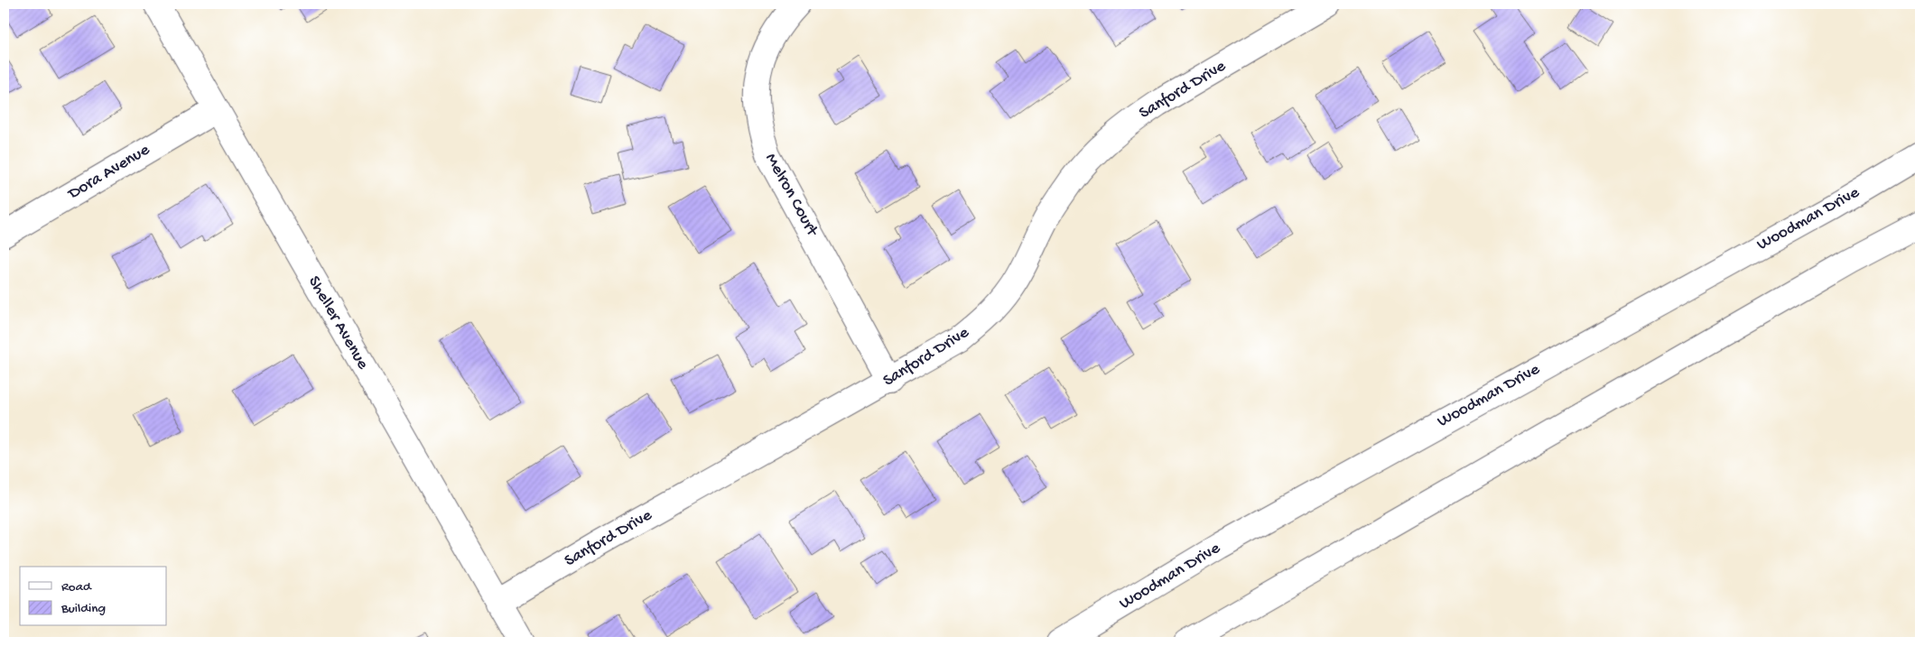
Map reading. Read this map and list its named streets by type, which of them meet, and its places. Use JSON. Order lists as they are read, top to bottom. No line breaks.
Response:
{"streets":{"street":["Sanford Drive","Dora Avenue","Melron Court","Woodman Drive","Sheller Avenue"]},"crossings":[["Sanford Drive","Melron Court"],["Sanford Drive","Sheller Avenue"],["Dora Avenue","Sheller Avenue"]],"legend":["Road","Building"]}
